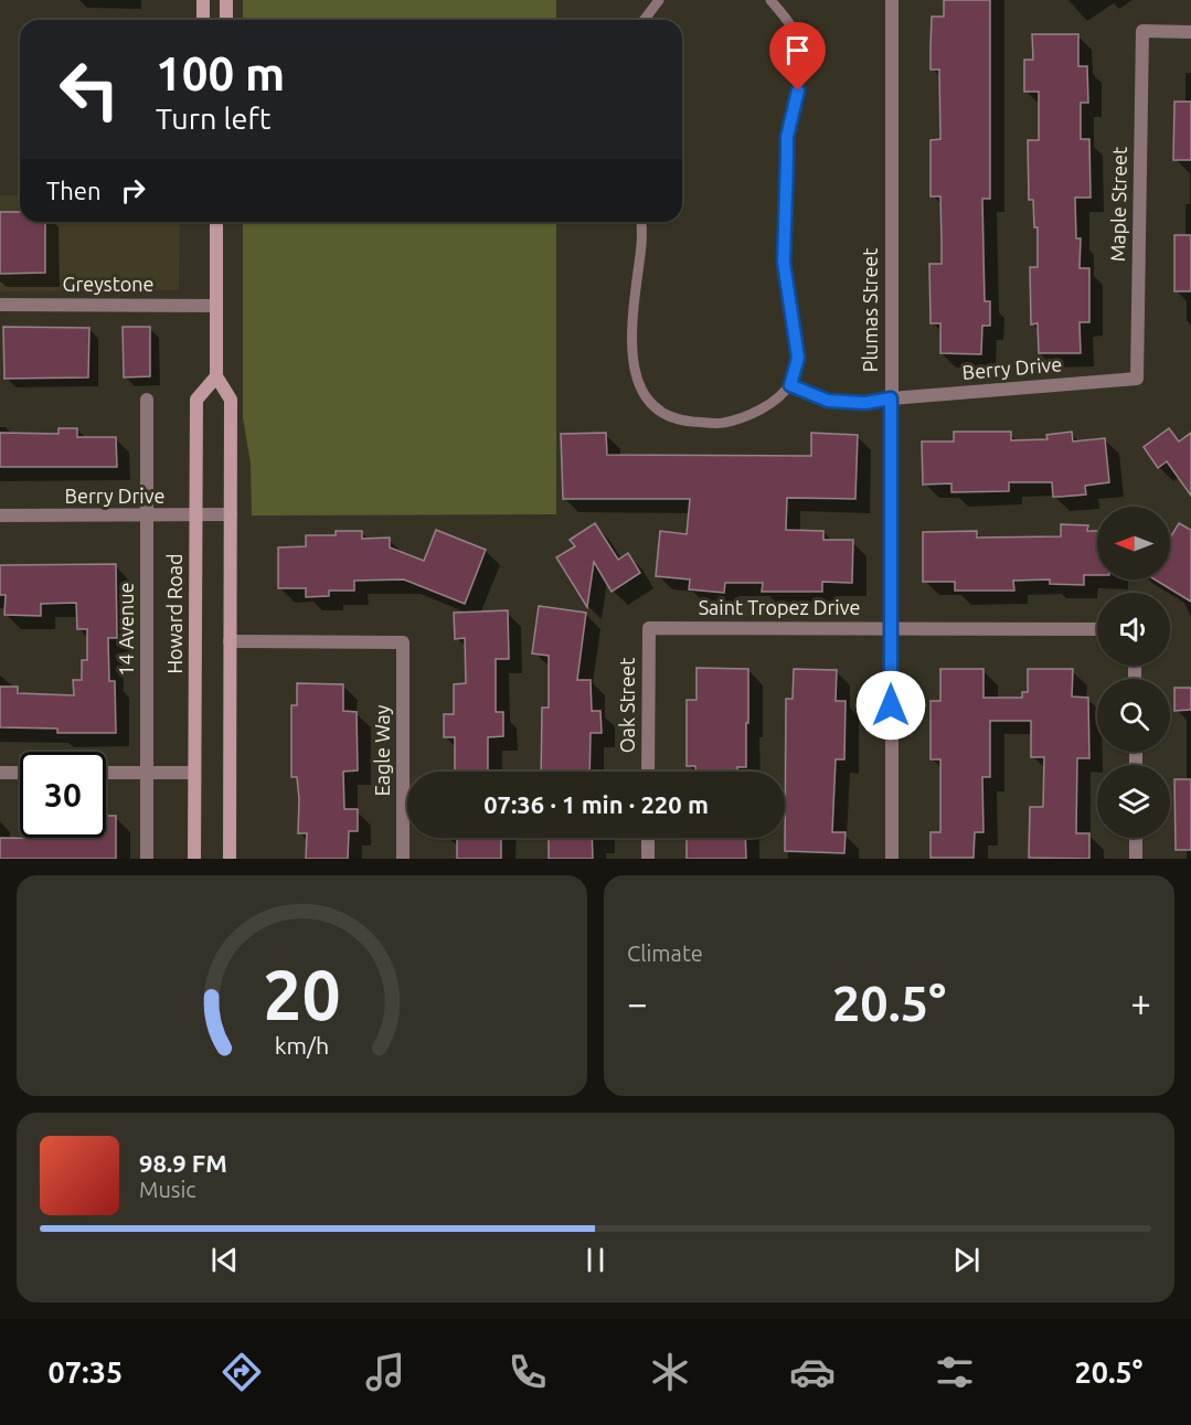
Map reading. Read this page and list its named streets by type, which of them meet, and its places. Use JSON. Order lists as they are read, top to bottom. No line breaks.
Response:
{"streets":{"main road":["Howard Road"],"street":["Maple Street","Greystone","Plumas Street","Berry Drive","Saint Tropez Drive","14 Avenue","Oak Street","Eagle Way"]},"crossings":[["Maple Street","Berry Drive"],["Plumas Street","Berry Drive"],["Plumas Street","Saint Tropez Drive"],["Berry Drive","Howard Road"],["Berry Drive","14 Avenue"],["Saint Tropez Drive","Oak Street"]],"north":"left","page":{"turn":["100 m","Turn left"],"then":"Then","limit":"30","trip":"07:36 · 1 min · 220 m","tile":"Climate","heat":["−","20.5°","+"],"song":["98.9 FM","Music"],"tabs":["07:35","20.5°"],"gauge":["20","km/h"]}}
